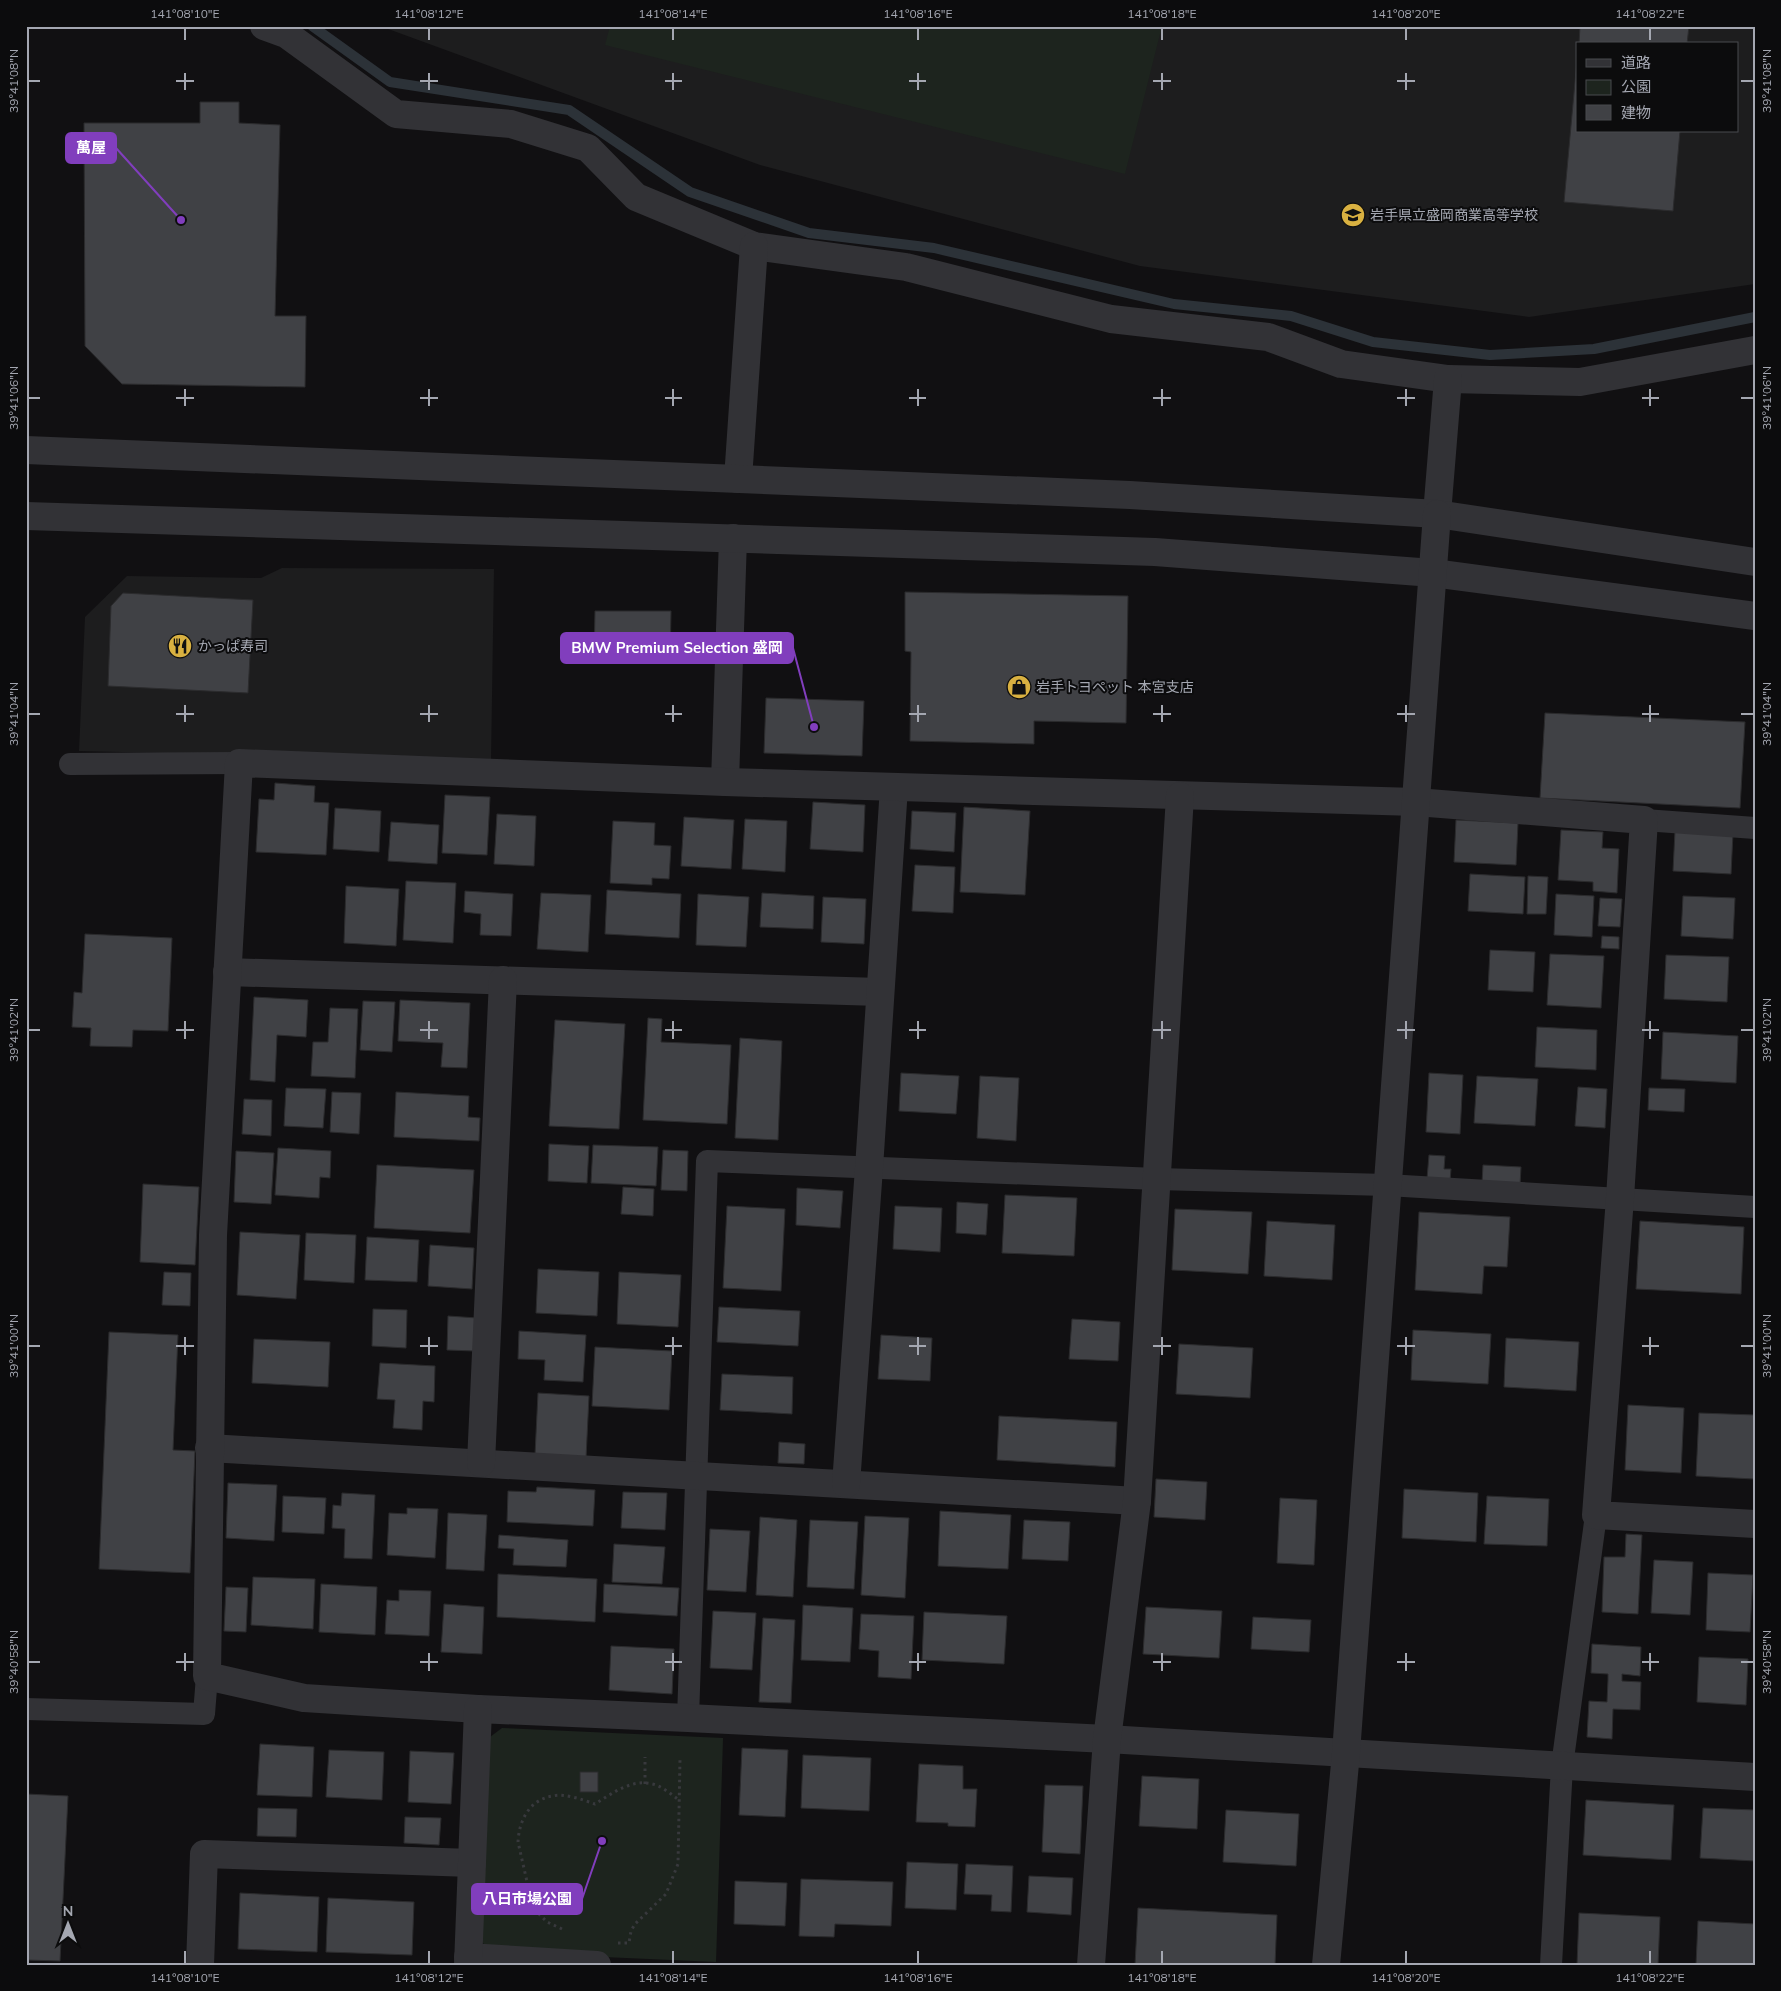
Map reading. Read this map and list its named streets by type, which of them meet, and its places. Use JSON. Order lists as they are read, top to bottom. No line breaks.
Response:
{"places":{"school or university":["岩手県立盛岡商業高等学校"],"other":["萬屋","BMW Premium Selection 盛岡","八日市場公園"],"restaurant":["かっぱ寿司"],"shop":["岩手トヨペット 本宮支店"]},"legend":["道路","公園","建物"],"north":"top","coordinates":["141°08'10\"E","141°08'12\"E","141°08'14\"E","141°08'16\"E","141°08'18\"E","141°08'20\"E","141°08'22\"E","39°41'08\"N","39°41'06\"N","39°41'04\"N","39°41'02\"N","39°41'00\"N","39°40'58\"N"]}
